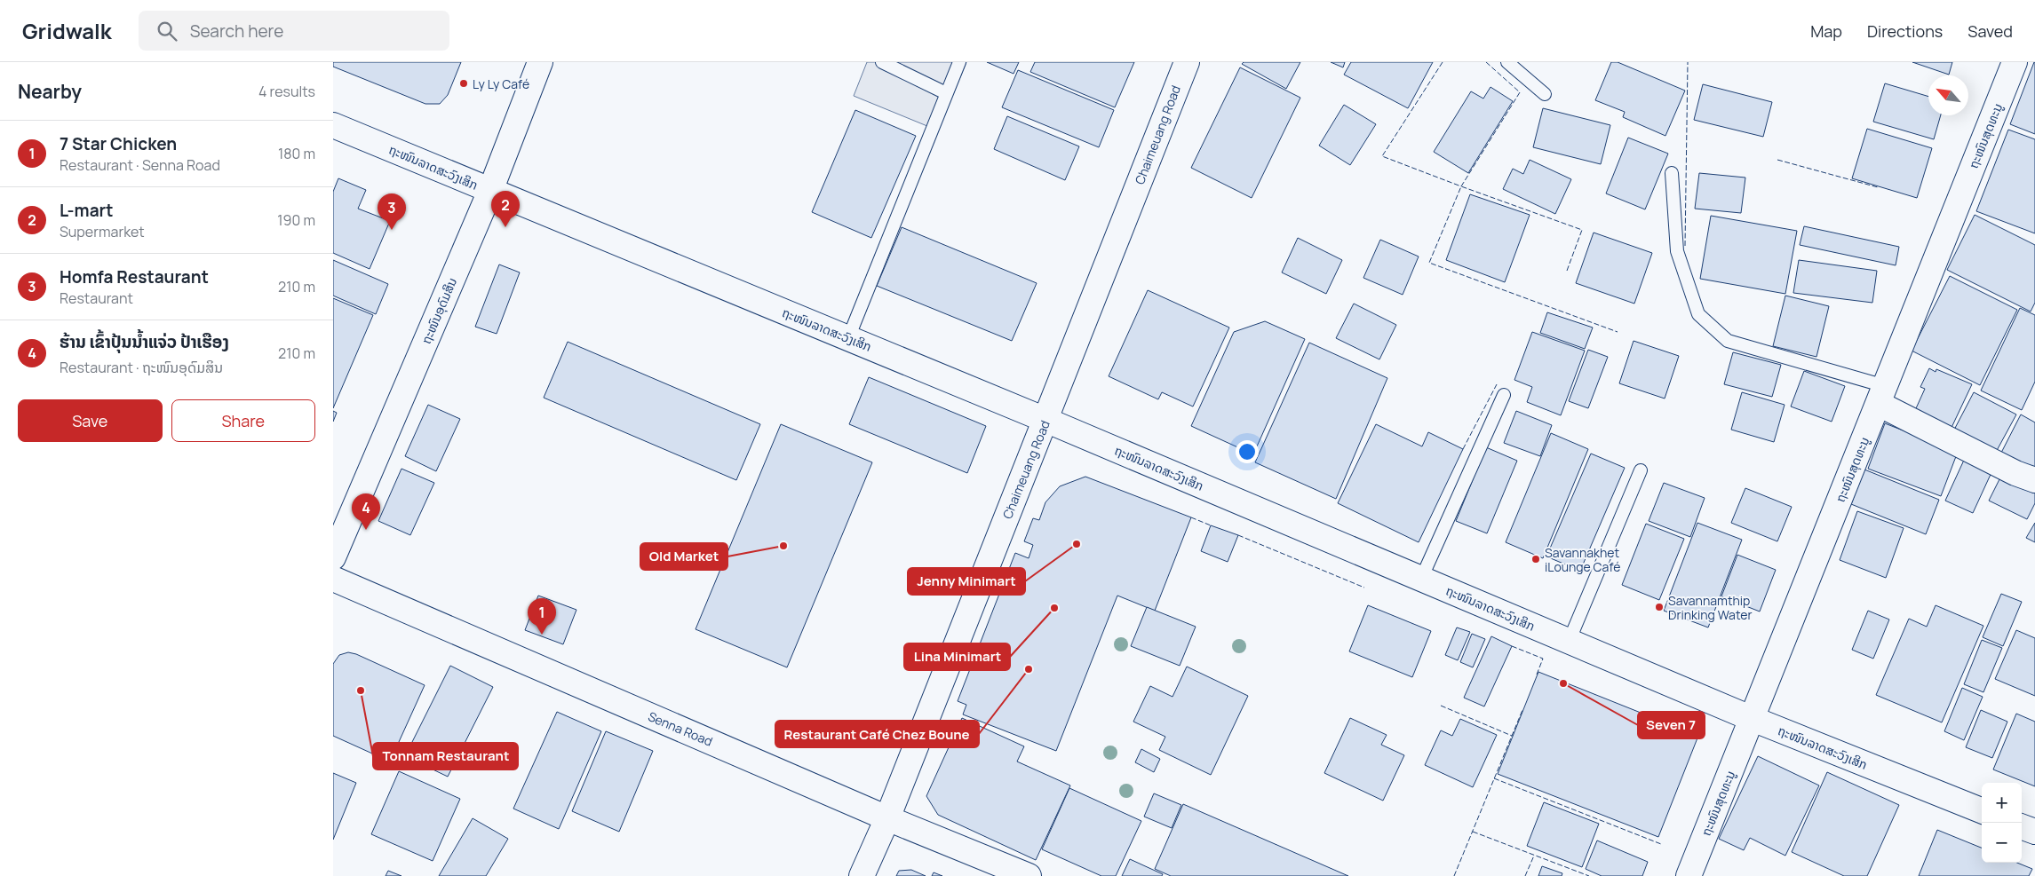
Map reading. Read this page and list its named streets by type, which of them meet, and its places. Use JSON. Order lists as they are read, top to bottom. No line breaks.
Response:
{"streets":{"street":["Chaimeuang Road","ຖະໜົນສຸດທະນູ","ຖະໜົນລາດສະວົງເສິກ","ຖະໜົນອຸດົມສິນ","Senna Road"]},"crossings":[["Chaimeuang Road","ຖະໜົນລາດສະວົງເສິກ"],["Chaimeuang Road","Senna Road"],["ຖະໜົນສຸດທະນູ","ຖະໜົນລາດສະວົງເສິກ"],["ຖະໜົນລາດສະວົງເສິກ","ຖະໜົນອຸດົມສິນ"]],"places":["Ly Ly Café","Jenny Minimart","Old Market","Savannakhet iLounge Café","Savannamthip Drinking Water","Lina Minimart","Restaurant Café Chez Boune","Seven 7","Tonnam Restaurant"],"north":"top left","page":{"header":"Gridwalk","search":"Search here","nav":["Map","Directions","Saved"],"heading":["Nearby","4 results"],"list":[{"mark":"1","name":"7 Star Chicken","note":"Restaurant · Senna Road","value":"180 m"},{"mark":"2","name":"L-mart","note":"Supermarket","value":"190 m"},{"mark":"3","name":"Homfa Restaurant","note":"Restaurant","value":"210 m"},{"mark":"4","name":"ຮ້ານ ເຂົ້າປຸ້ນນ້ຳແຈ່ວ ປ້າເຮືອງ","note":"Restaurant · ຖະໜົນອຸດົມສິນ","value":"210 m"}],"pins":["2","3","4","1"],"buttons":["Save","Share"],"map_buttons":["+","−"]}}
